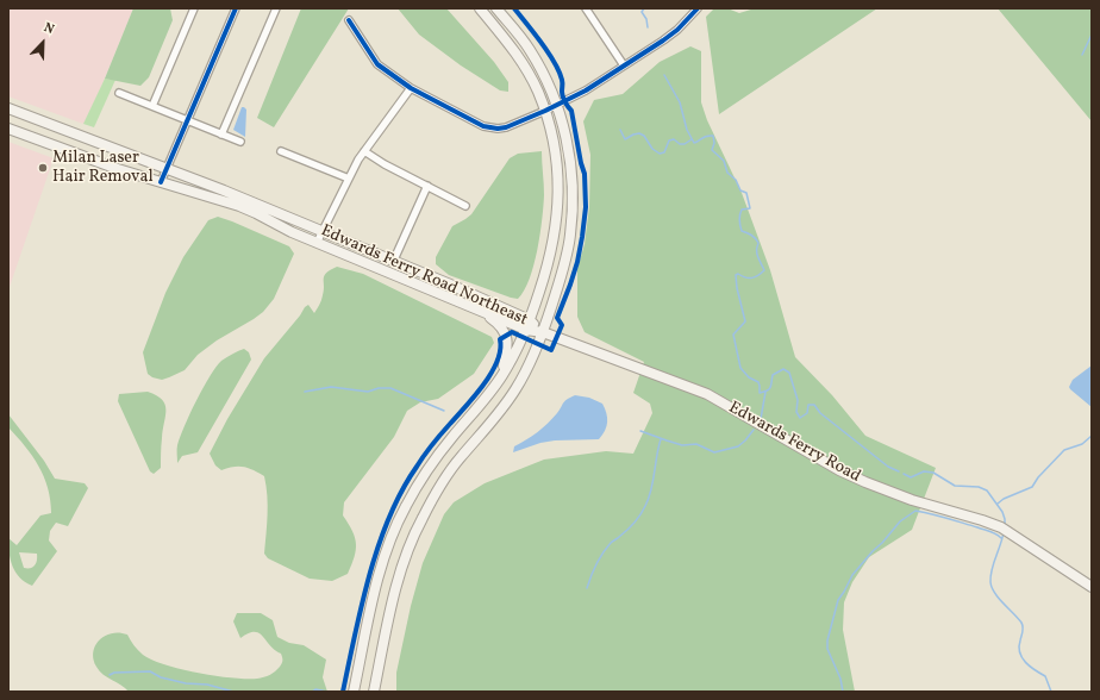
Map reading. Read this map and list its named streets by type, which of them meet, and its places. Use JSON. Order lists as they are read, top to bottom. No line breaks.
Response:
{"streets":{"main road":["Edwards Ferry Road Northeast","Edwards Ferry Road"]},"crossings":[["Edwards Ferry Road Northeast","Edwards Ferry Road"]],"places":["Milan Laser Hair Removal"],"north":"top right"}
